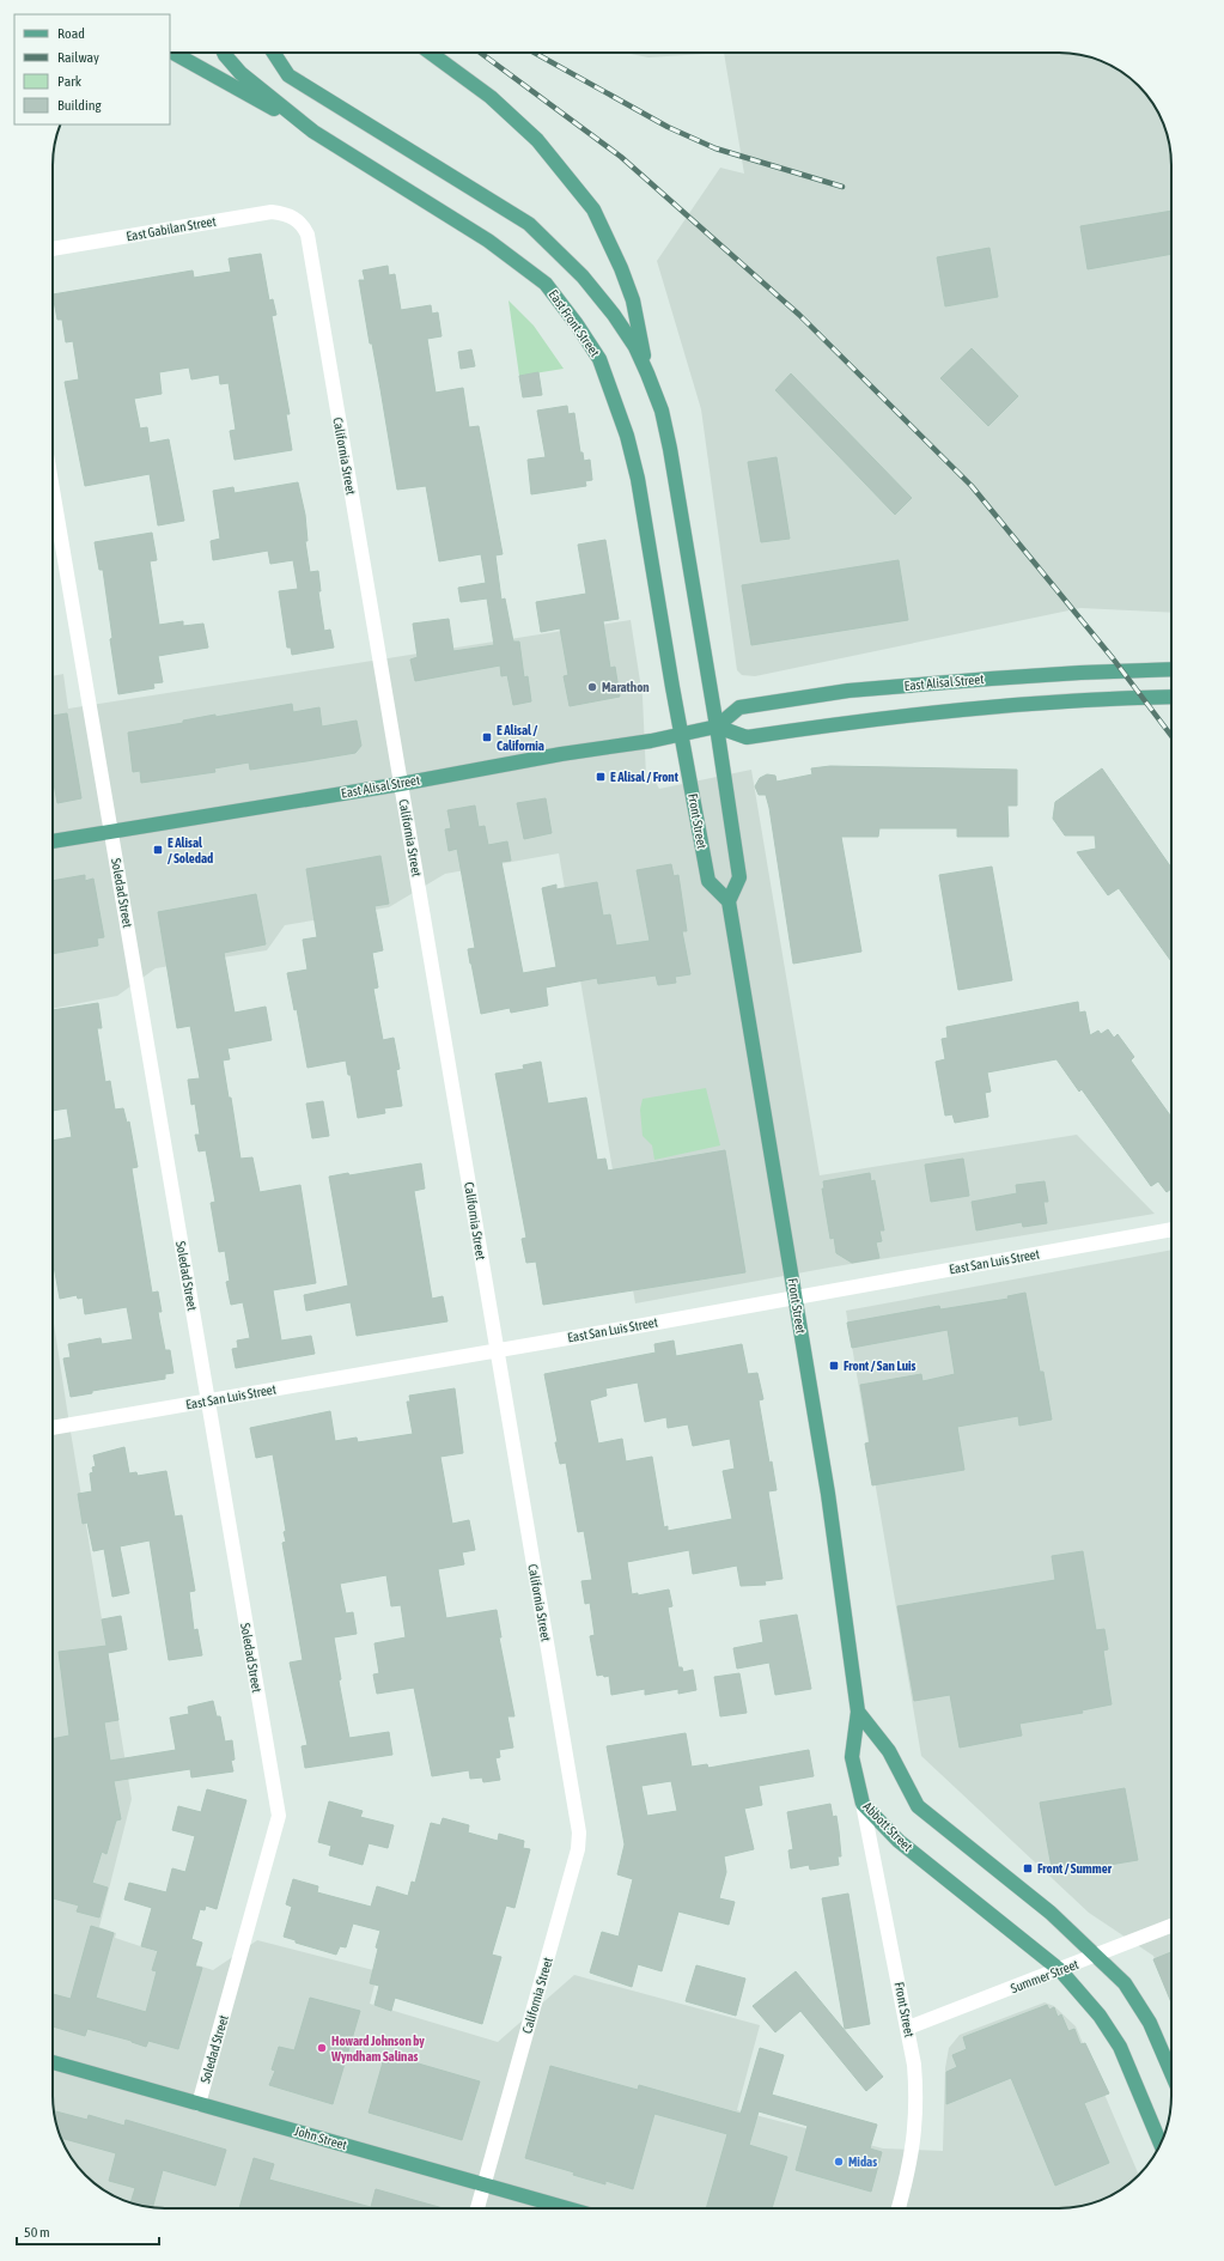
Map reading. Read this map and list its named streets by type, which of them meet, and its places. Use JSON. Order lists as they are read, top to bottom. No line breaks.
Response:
{"streets":{"main road":["East Front Street","East Alisal Street","Front Street","Abbott Street","John Street"],"street":["East Gabilan Street","California Street","Soledad Street","East San Luis Street","Summer Street"]},"crossings":[["East Gabilan Street","California Street"],["East Front Street","East Alisal Street"],["East Front Street","Front Street"],["California Street","East Alisal Street"],["California Street","East San Luis Street"],["California Street","John Street"],["East Alisal Street","Front Street"],["East Alisal Street","Soledad Street"],["Front Street","East San Luis Street"],["Front Street","Abbott Street"],["Front Street","Summer Street"],["Soledad Street","East San Luis Street"],["Soledad Street","John Street"],["Abbott Street","Summer Street"]],"places":{"other":["Marathon","Howard Johnson by Wyndham Salinas","Midas"],"transit":["E Alisal / California","E Alisal / Front","E Alisal / Soledad","Front / San Luis","Front / Summer"]},"legend":["Road","Railway","Park","Building"],"scale_bar":"50 m"}
